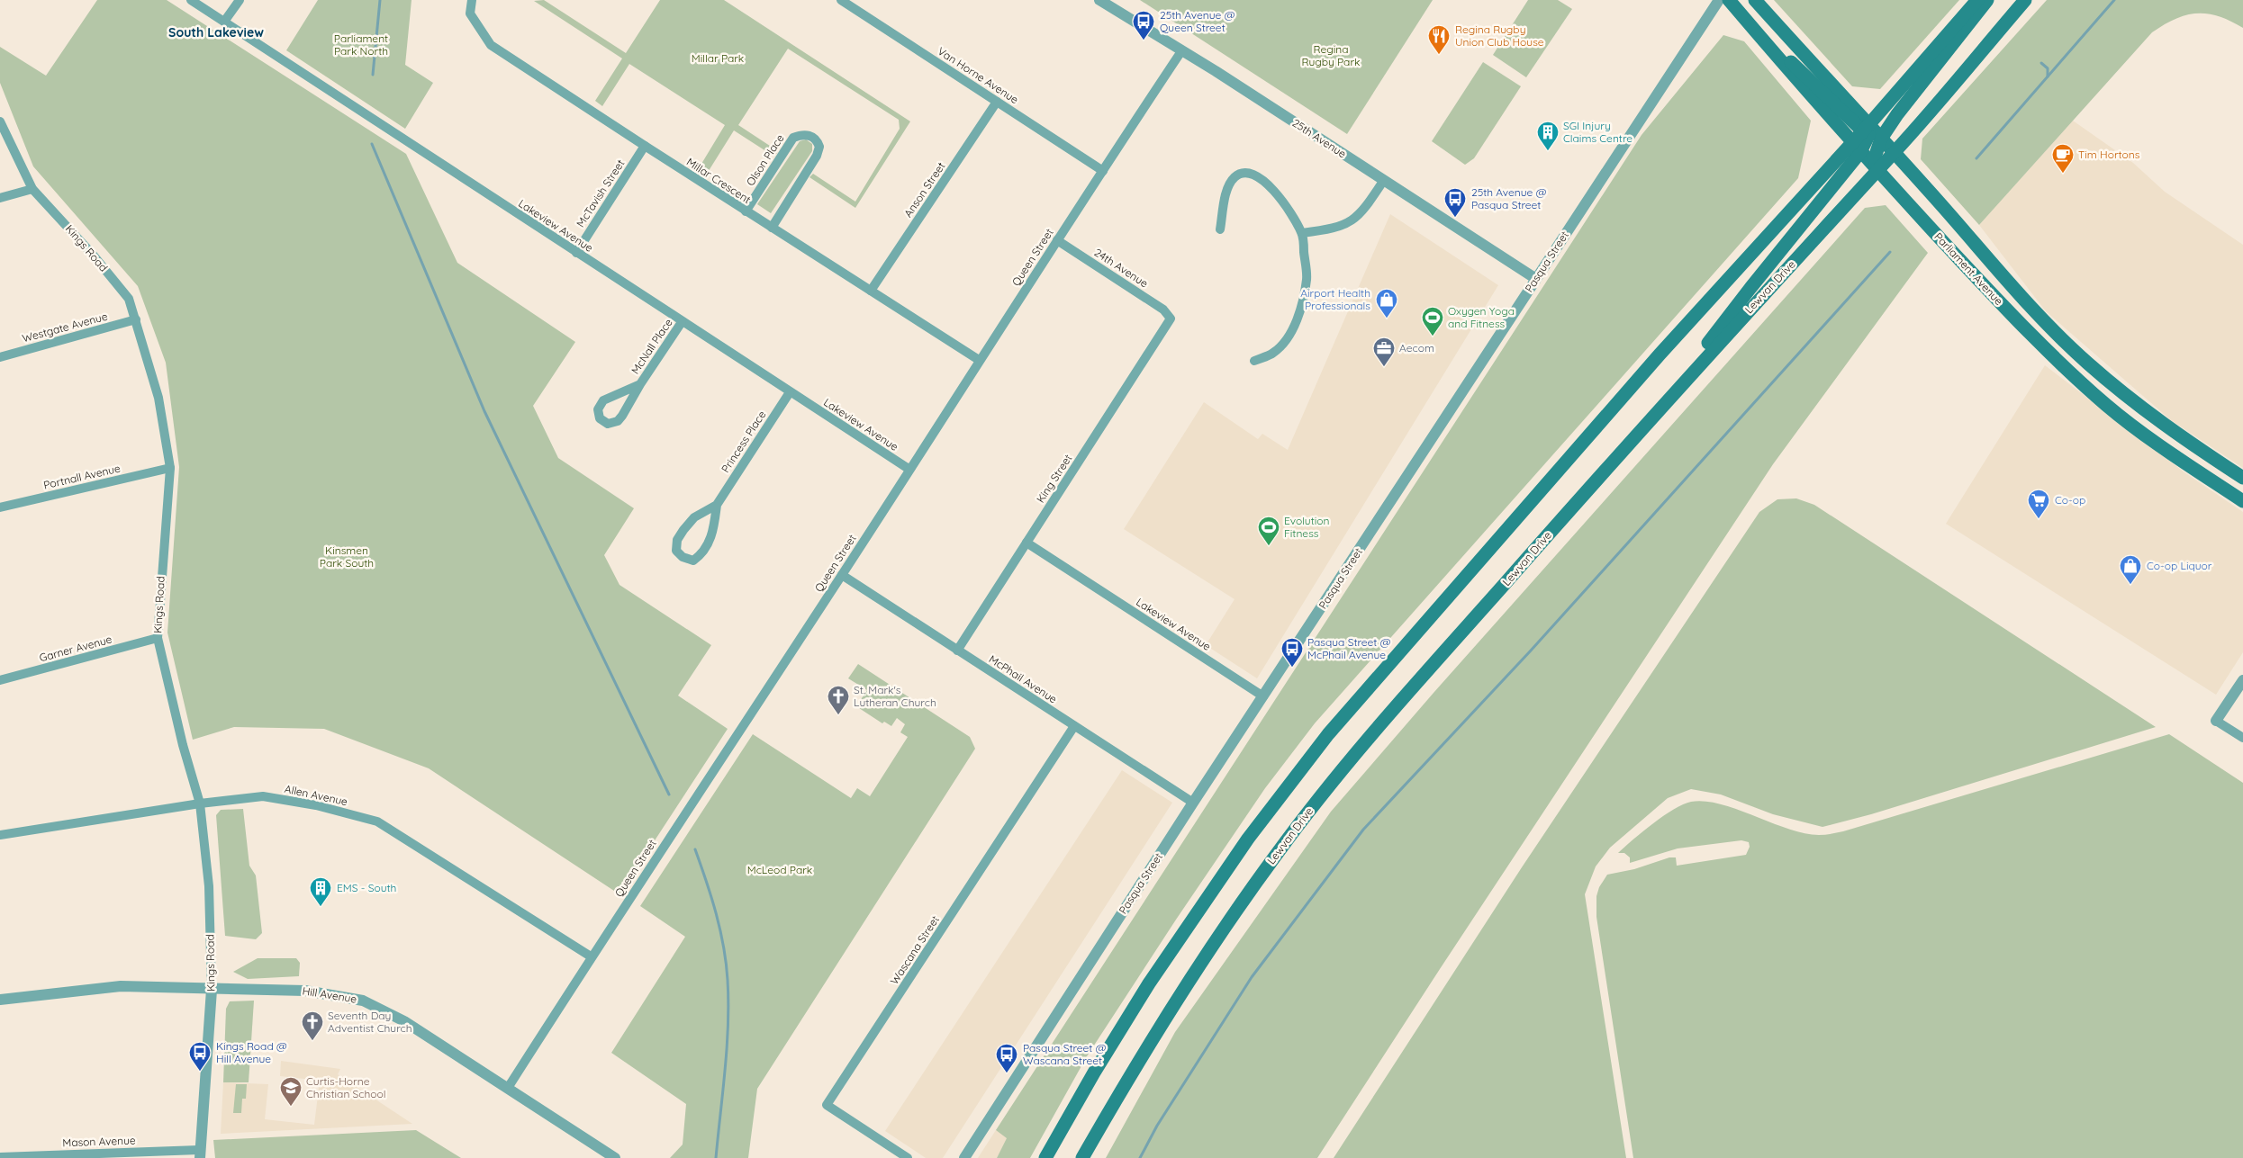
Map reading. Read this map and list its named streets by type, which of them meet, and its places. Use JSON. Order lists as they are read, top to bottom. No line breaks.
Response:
{"streets":{"main road":["Parliament Avenue","Lewvan Drive"],"street":["Van Horne Avenue","25th Avenue","Olson Place","Millar Crescent","Anson Street","McTavish Street","Lakeview Avenue","Kings Road","Queen Street","Pasqua Street","24th Avenue","Westgate Avenue","McNall Place","Princess Place","Portnall Avenue","King Street","Garner Avenue","McPhail Avenue","Allen Avenue","Wascana Street","Hill Avenue","Mason Avenue"]},"crossings":[["Van Horne Avenue","Anson Street"],["Van Horne Avenue","Queen Street"],["25th Avenue","Queen Street"],["25th Avenue","Pasqua Street"],["Olson Place","Millar Crescent"],["Millar Crescent","Anson Street"],["Millar Crescent","McTavish Street"],["Millar Crescent","Queen Street"],["McTavish Street","Lakeview Avenue"],["Lakeview Avenue","Queen Street"],["Lakeview Avenue","Pasqua Street"],["Lakeview Avenue","McNall Place"],["Lakeview Avenue","Princess Place"],["Lakeview Avenue","King Street"],["Kings Road","Westgate Avenue"],["Kings Road","Portnall Avenue"],["Kings Road","Garner Avenue"],["Kings Road","Allen Avenue"],["Kings Road","Hill Avenue"],["Kings Road","Mason Avenue"],["Queen Street","24th Avenue"],["Queen Street","McPhail Avenue"],["Queen Street","Allen Avenue"],["Queen Street","Hill Avenue"],["Pasqua Street","McPhail Avenue"],["24th Avenue","King Street"],["Parliament Avenue","Lewvan Drive"],["King Street","McPhail Avenue"],["McPhail Avenue","Wascana Street"]],"districts":["South Lakeview"],"parks":["Parliament Park North","Regina Rugby Park","Millar Park","Kinsmen Park South","McLeod Park"],"places":{"bus stop":["25th Avenue @ Queen Street","25th Avenue @ Pasqua Street","Pasqua Street @ McPhail Avenue","Kings Road @ Hill Avenue","Pasqua Street @ Wascana Street"],"restaurant":["Regina Rugby Union Club House"],"building":["SGI Injury Claims Centre","EMS - South"],"cafe":["Tim Hortons"],"shop":["Airport Health Professionals","Co-op Liquor"],"sports":["Oxygen Yoga and Fitness","Evolution Fitness"],"office":["Aecom"],"supermarket":["Co-op"],"church":["St. Mark's Lutheran Church","Seventh Day Adventist Church"],"school or university":["Curtis-Horne Christian School"]}}
